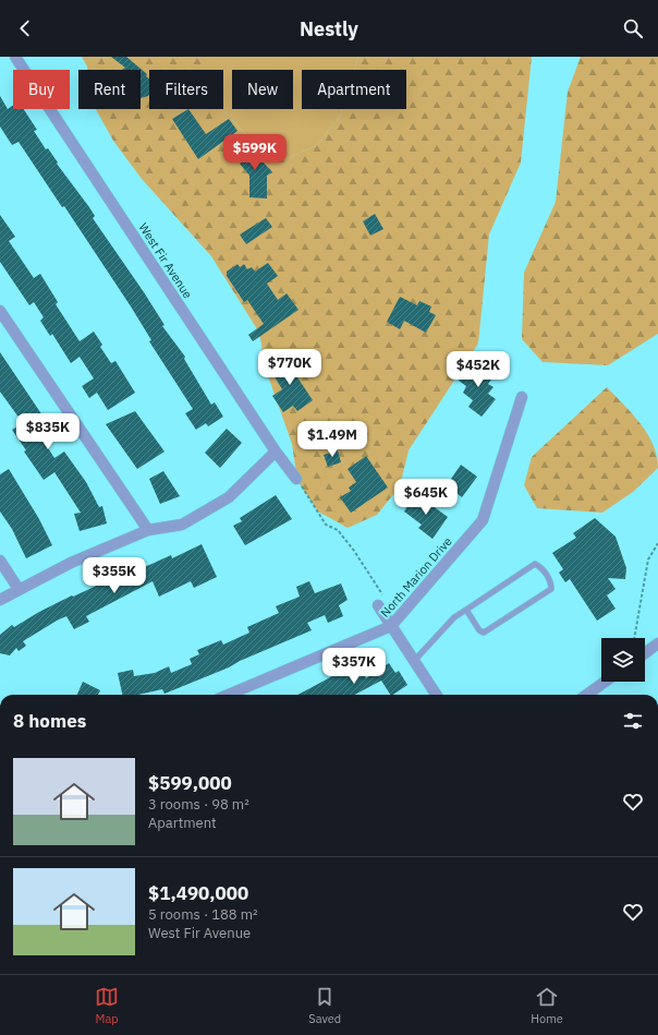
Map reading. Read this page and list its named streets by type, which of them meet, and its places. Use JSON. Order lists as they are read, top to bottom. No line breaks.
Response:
{"streets":{"street":["West Fir Avenue","North Marion Drive"]},"page":{"header":"Nestly","chip":["Buy","Rent","Filters","New","Apartment"],"price":["$599K","$770K","$452K","$835K","$1.49M","$645K","$355K","$357K"],"heading":"8 homes","list":[{"name":"$599,000","note":"3 rooms · 98 m² · Apartment"},{"name":"$1,490,000","note":"5 rooms · 188 m² · West Fir Avenue"}],"tabs":["Map","Saved","Home"]}}
